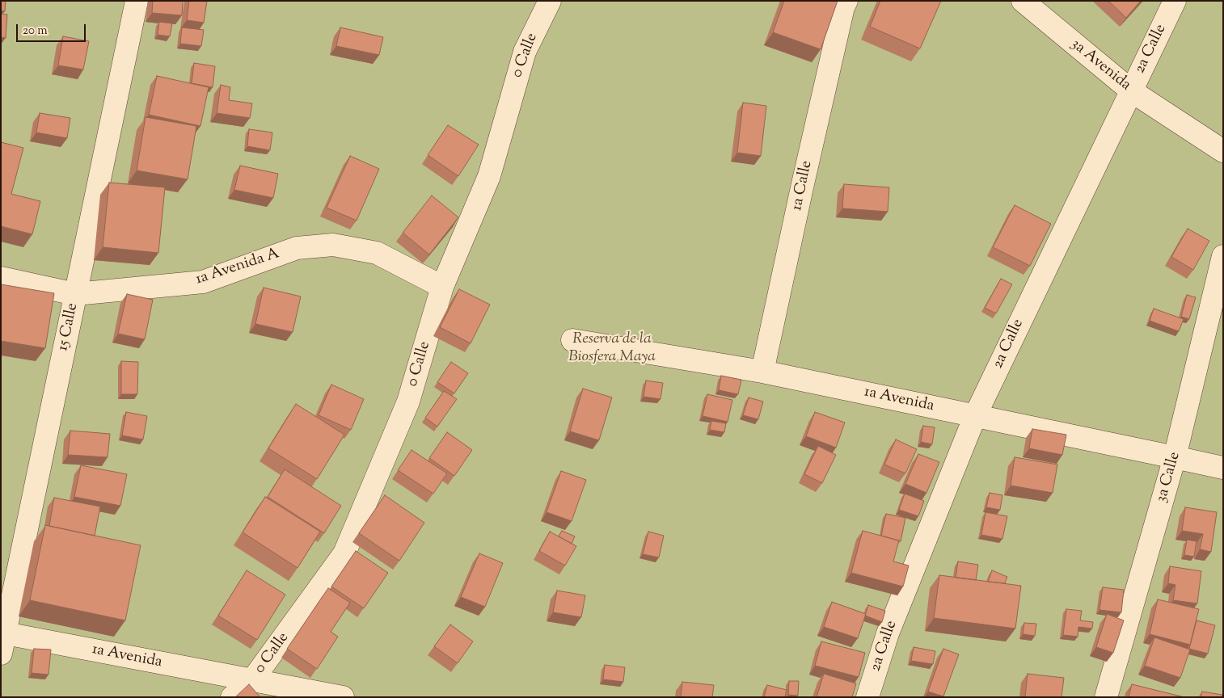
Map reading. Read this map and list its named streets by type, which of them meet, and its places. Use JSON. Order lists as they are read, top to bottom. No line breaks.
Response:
{"streets":{"street":["2a Calle","0 Calle","3a Avenida","1a Calle","1a Avenida A","15 Calle","1a Avenida","3a Calle"]},"crossings":[["2a Calle","3a Avenida"],["2a Calle","1a Avenida"],["0 Calle","1a Avenida A"],["0 Calle","1a Avenida"],["1a Calle","1a Avenida"],["1a Avenida A","15 Calle"],["15 Calle","1a Avenida"],["1a Avenida","3a Calle"]],"parks":["Reserva de la Biosfera Maya"],"scale_bar":"20 m"}
